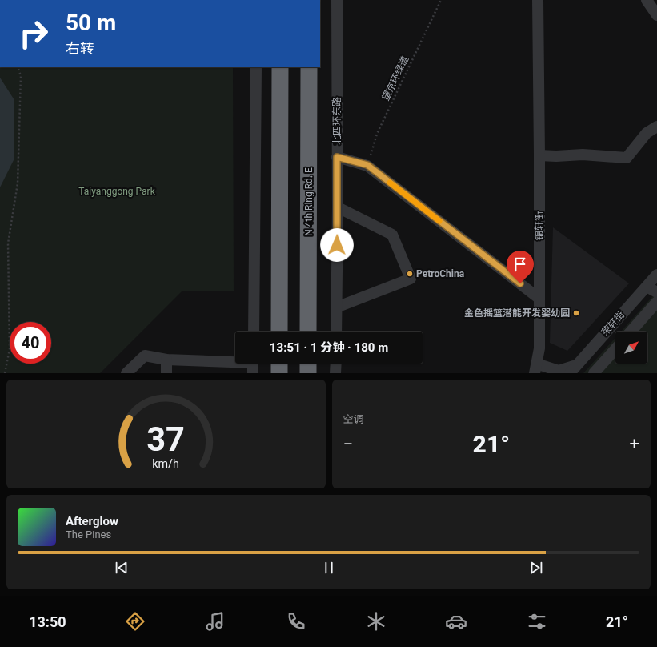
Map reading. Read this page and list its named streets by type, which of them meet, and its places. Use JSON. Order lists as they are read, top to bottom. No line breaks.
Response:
{"streets":{"highway":["N 4th Ring Rd. E"],"street":["北四环东路","锦轩街","荣轩街"],"path":["望京环绿道"]},"parks":["Taiyanggong Park"],"places":["PetroChina","金色摇篮潜能开发婴幼园"],"north":"top right","page":{"turn":["50 m","右转"],"limit":"40","trip":"13:51 · 1 分钟 · 180 m","tile":"空调","heat":["−","21°","+"],"song":["Afterglow","The Pines"],"tabs":["13:50","21°"],"gauge":["37","km/h"]}}
